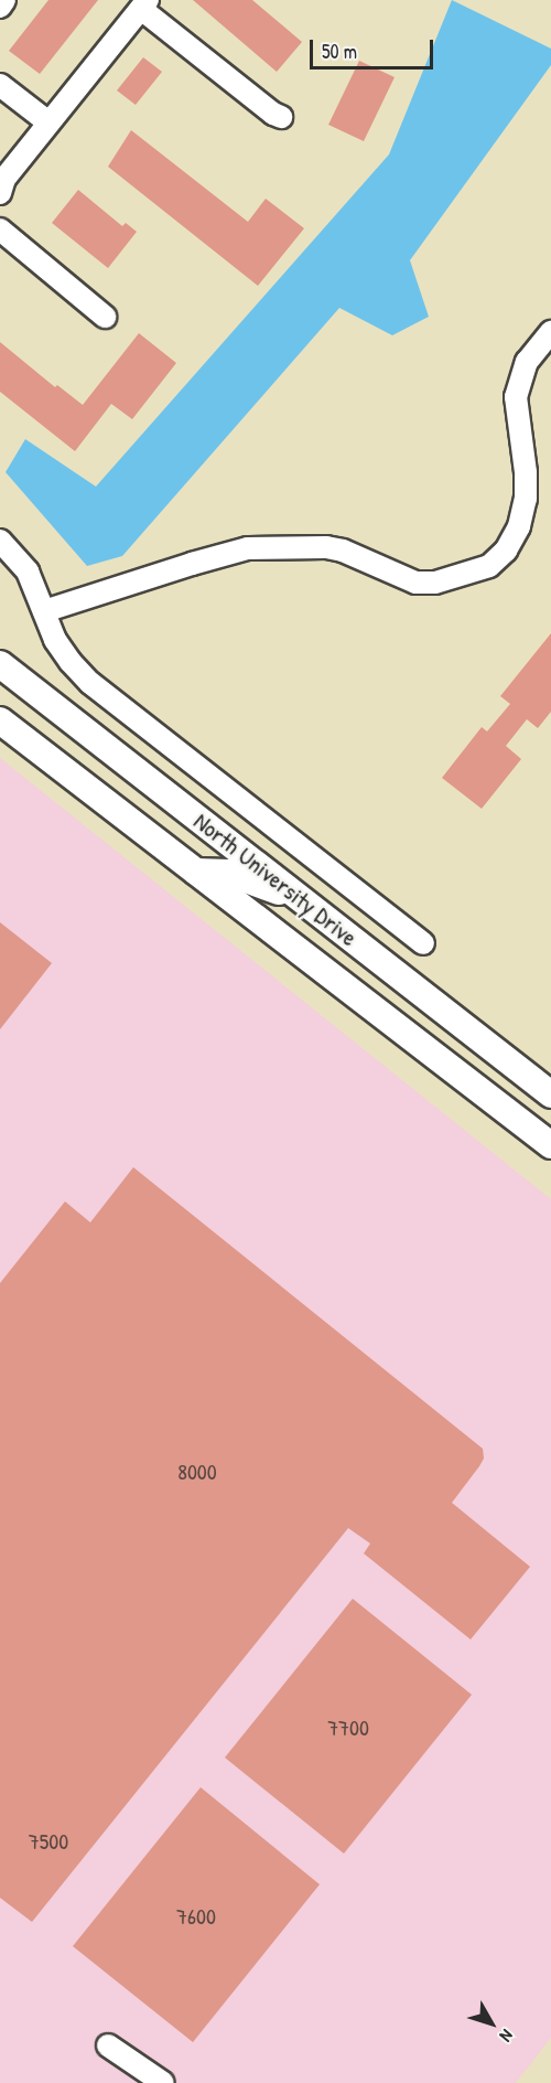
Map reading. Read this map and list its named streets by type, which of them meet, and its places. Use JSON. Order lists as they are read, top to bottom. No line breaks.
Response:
{"streets":{"main road":["North University Drive"]},"house_numbers":["8000","7700","7500","7600"],"scale_bar":"50 m","north":"bottom right"}
